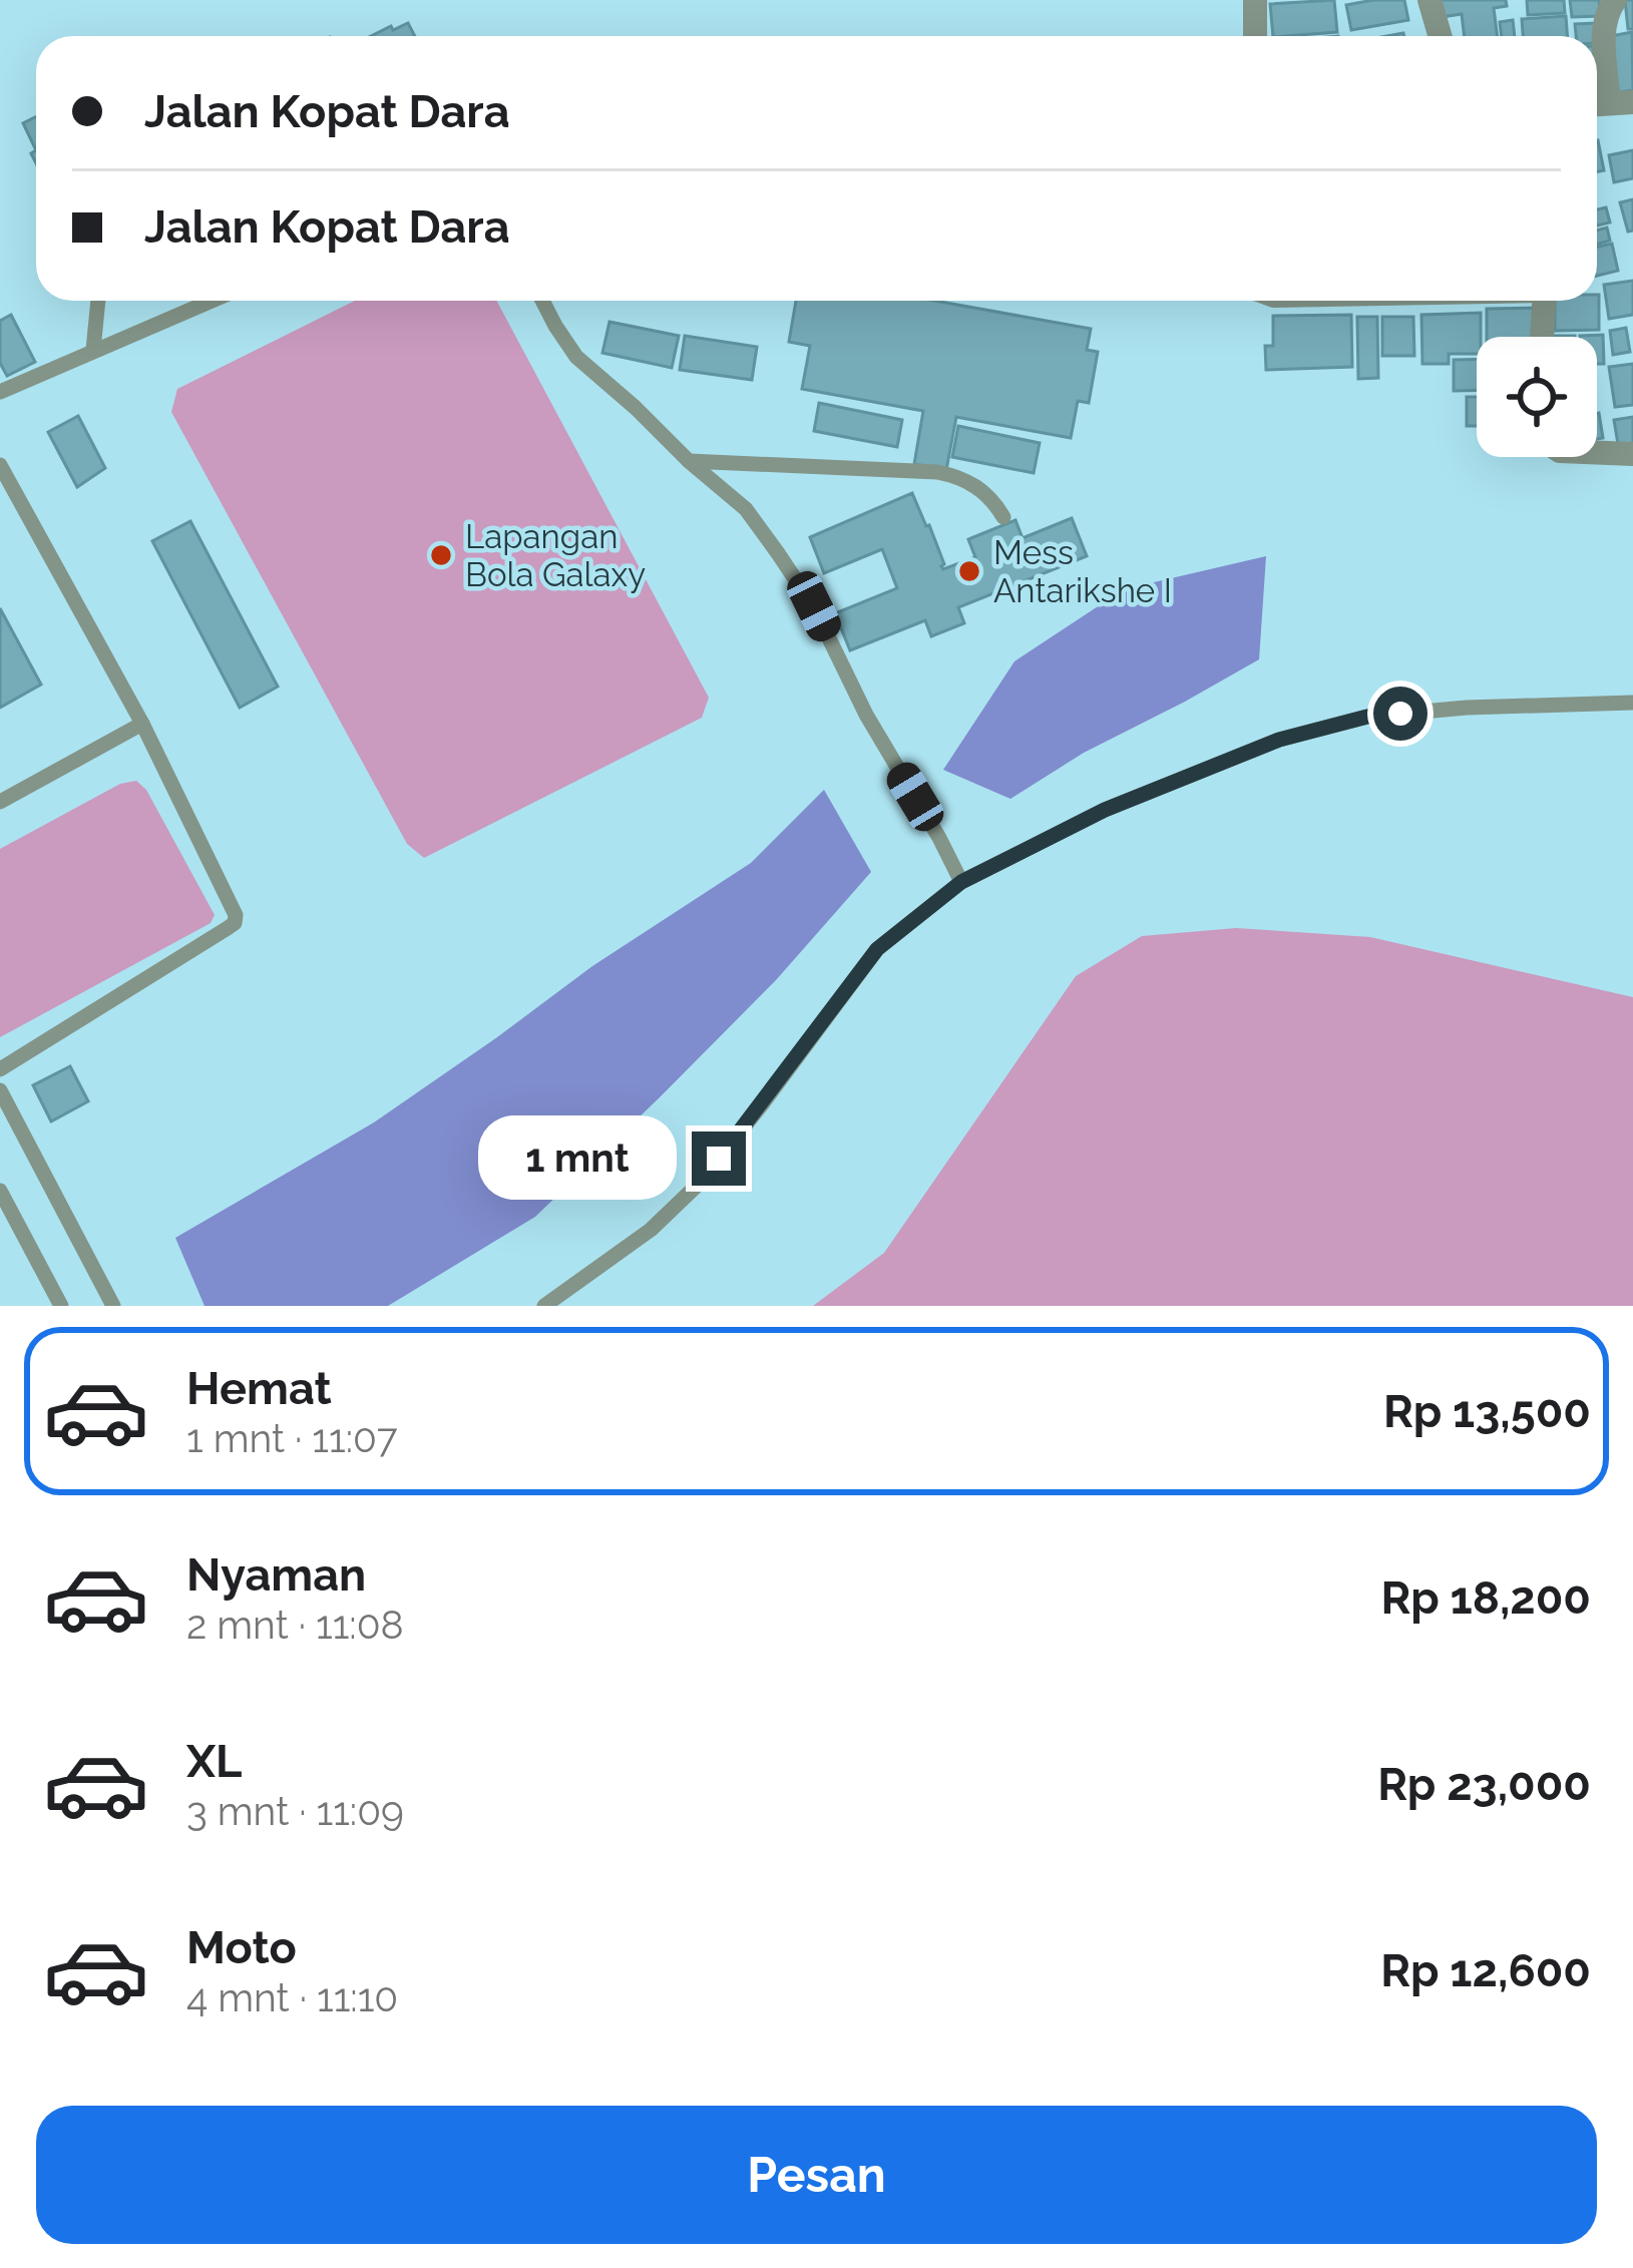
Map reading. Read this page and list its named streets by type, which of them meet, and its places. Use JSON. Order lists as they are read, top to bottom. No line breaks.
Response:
{"places":["Lapangan Bola Galaxy","Mess Antarikshe I"],"page":{"banner":["Jalan Kopat Dara","Jalan Kopat Dara"],"bubble":"1 mnt","list":[{"name":"Hemat","note":"1 mnt · 11:07","value":"Rp 13,500"},{"name":"Nyaman","note":"2 mnt · 11:08","value":"Rp 18,200"},{"name":"XL","note":"3 mnt · 11:09","value":"Rp 23,000"},{"name":"Moto","note":"4 mnt · 11:10","value":"Rp 12,600"}],"buttons":"Pesan"}}
